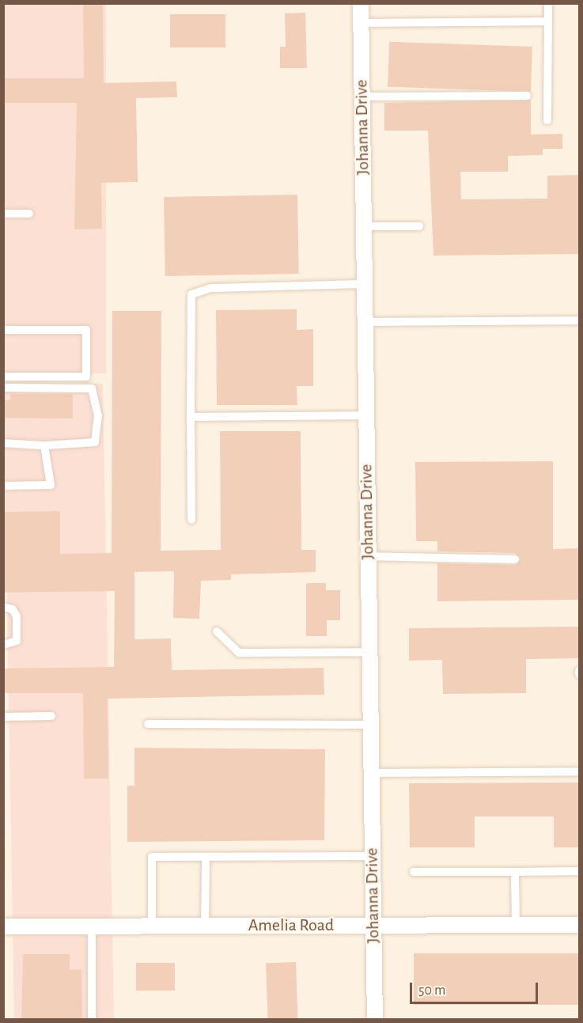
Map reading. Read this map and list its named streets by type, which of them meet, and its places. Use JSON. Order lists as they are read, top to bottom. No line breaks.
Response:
{"streets":{"street":["Johanna Drive","Amelia Road"]},"crossings":[["Johanna Drive","Amelia Road"]],"scale_bar":"50 m"}
